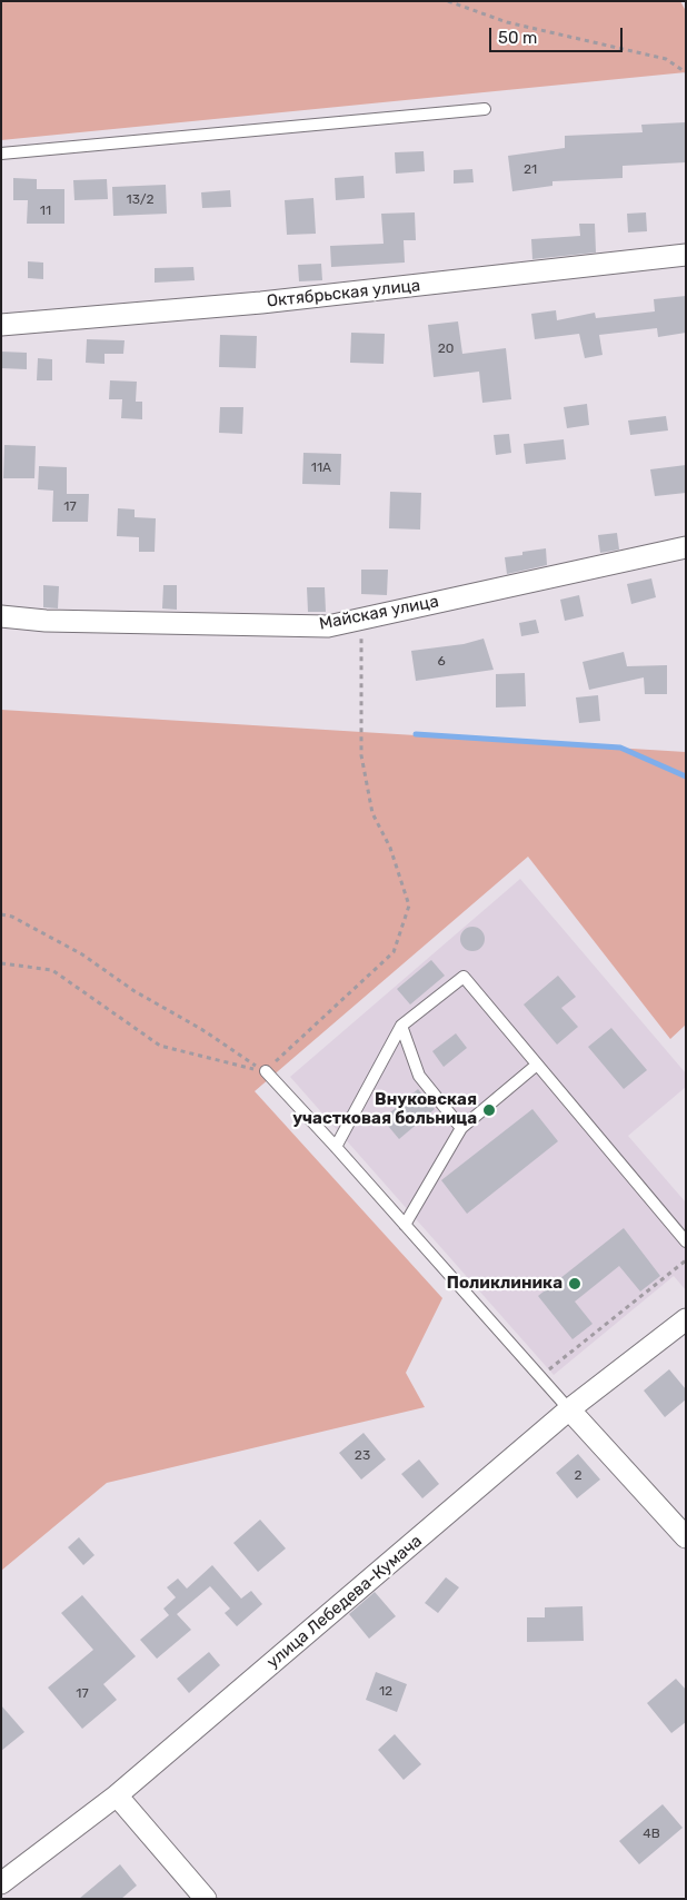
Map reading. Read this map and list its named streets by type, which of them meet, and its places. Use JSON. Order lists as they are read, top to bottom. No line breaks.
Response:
{"streets":{"street":["Октябрьская улица","Майская улица","улица Лебедева-Кумача"]},"places":["Внуковская участковая больница","Поликлиника"],"house_numbers":["21","13/2","11","20","11А","17","6","23","2","12","17","4В"],"scale_bar":"50 m"}
